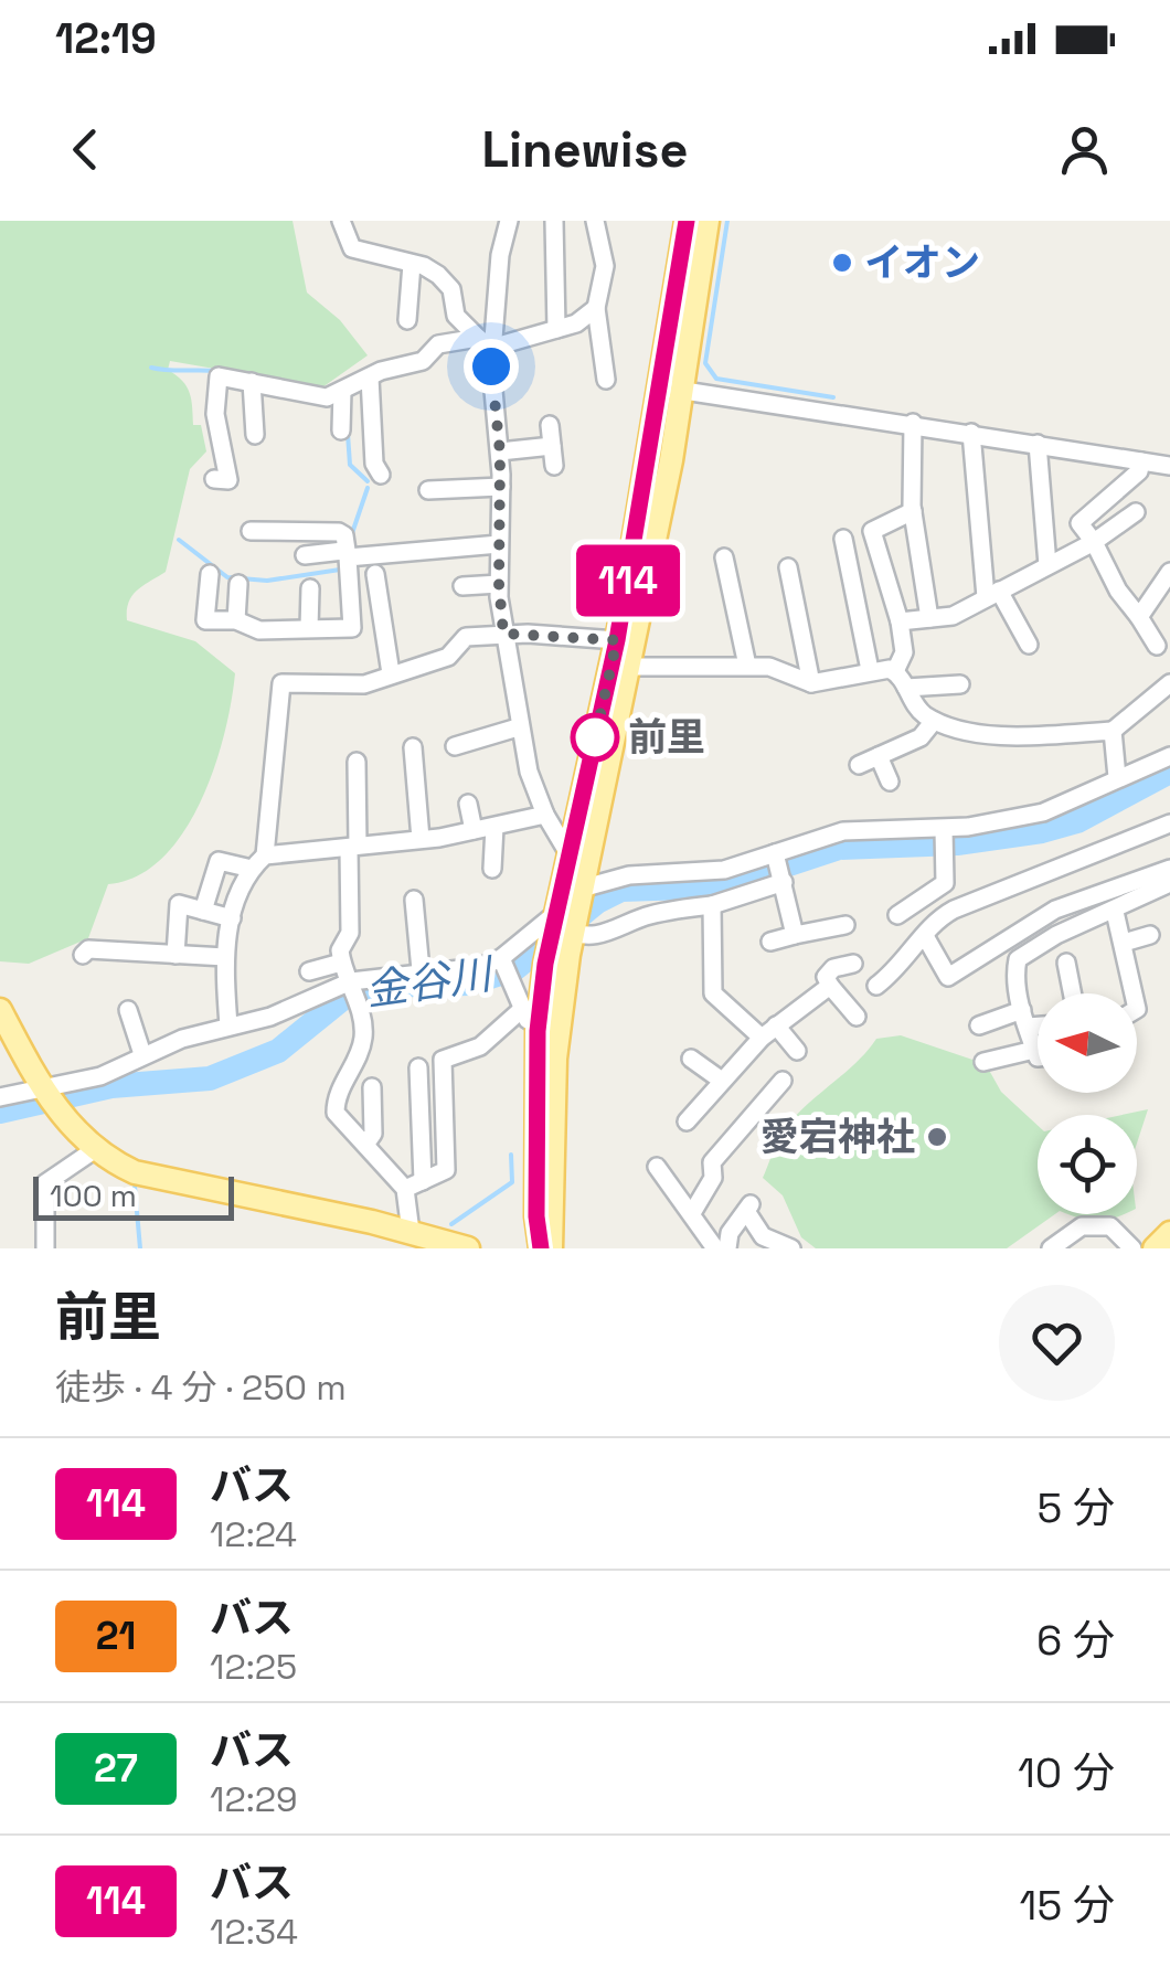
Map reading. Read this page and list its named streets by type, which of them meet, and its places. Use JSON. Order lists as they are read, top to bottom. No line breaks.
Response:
{"water":["金谷川"],"places":["イオン","前里","愛宕神社"],"lines":["bus line 114"],"scale_bar":"100 m","north":"left","page":{"status":"12:19","header":"Linewise","on_map":"114","scale":"100 m","heading":["前里","徒歩 · 4 分 · 250 m"],"list":[{"mark":"114","name":"バス","note":"12:24","value":"5 分"},{"mark":"21","name":"バス","note":"12:25","value":"6 分"},{"mark":"27","name":"バス","note":"12:29","value":"10 分"},{"mark":"114","name":"バス","note":"12:34","value":"15 分"}]}}
